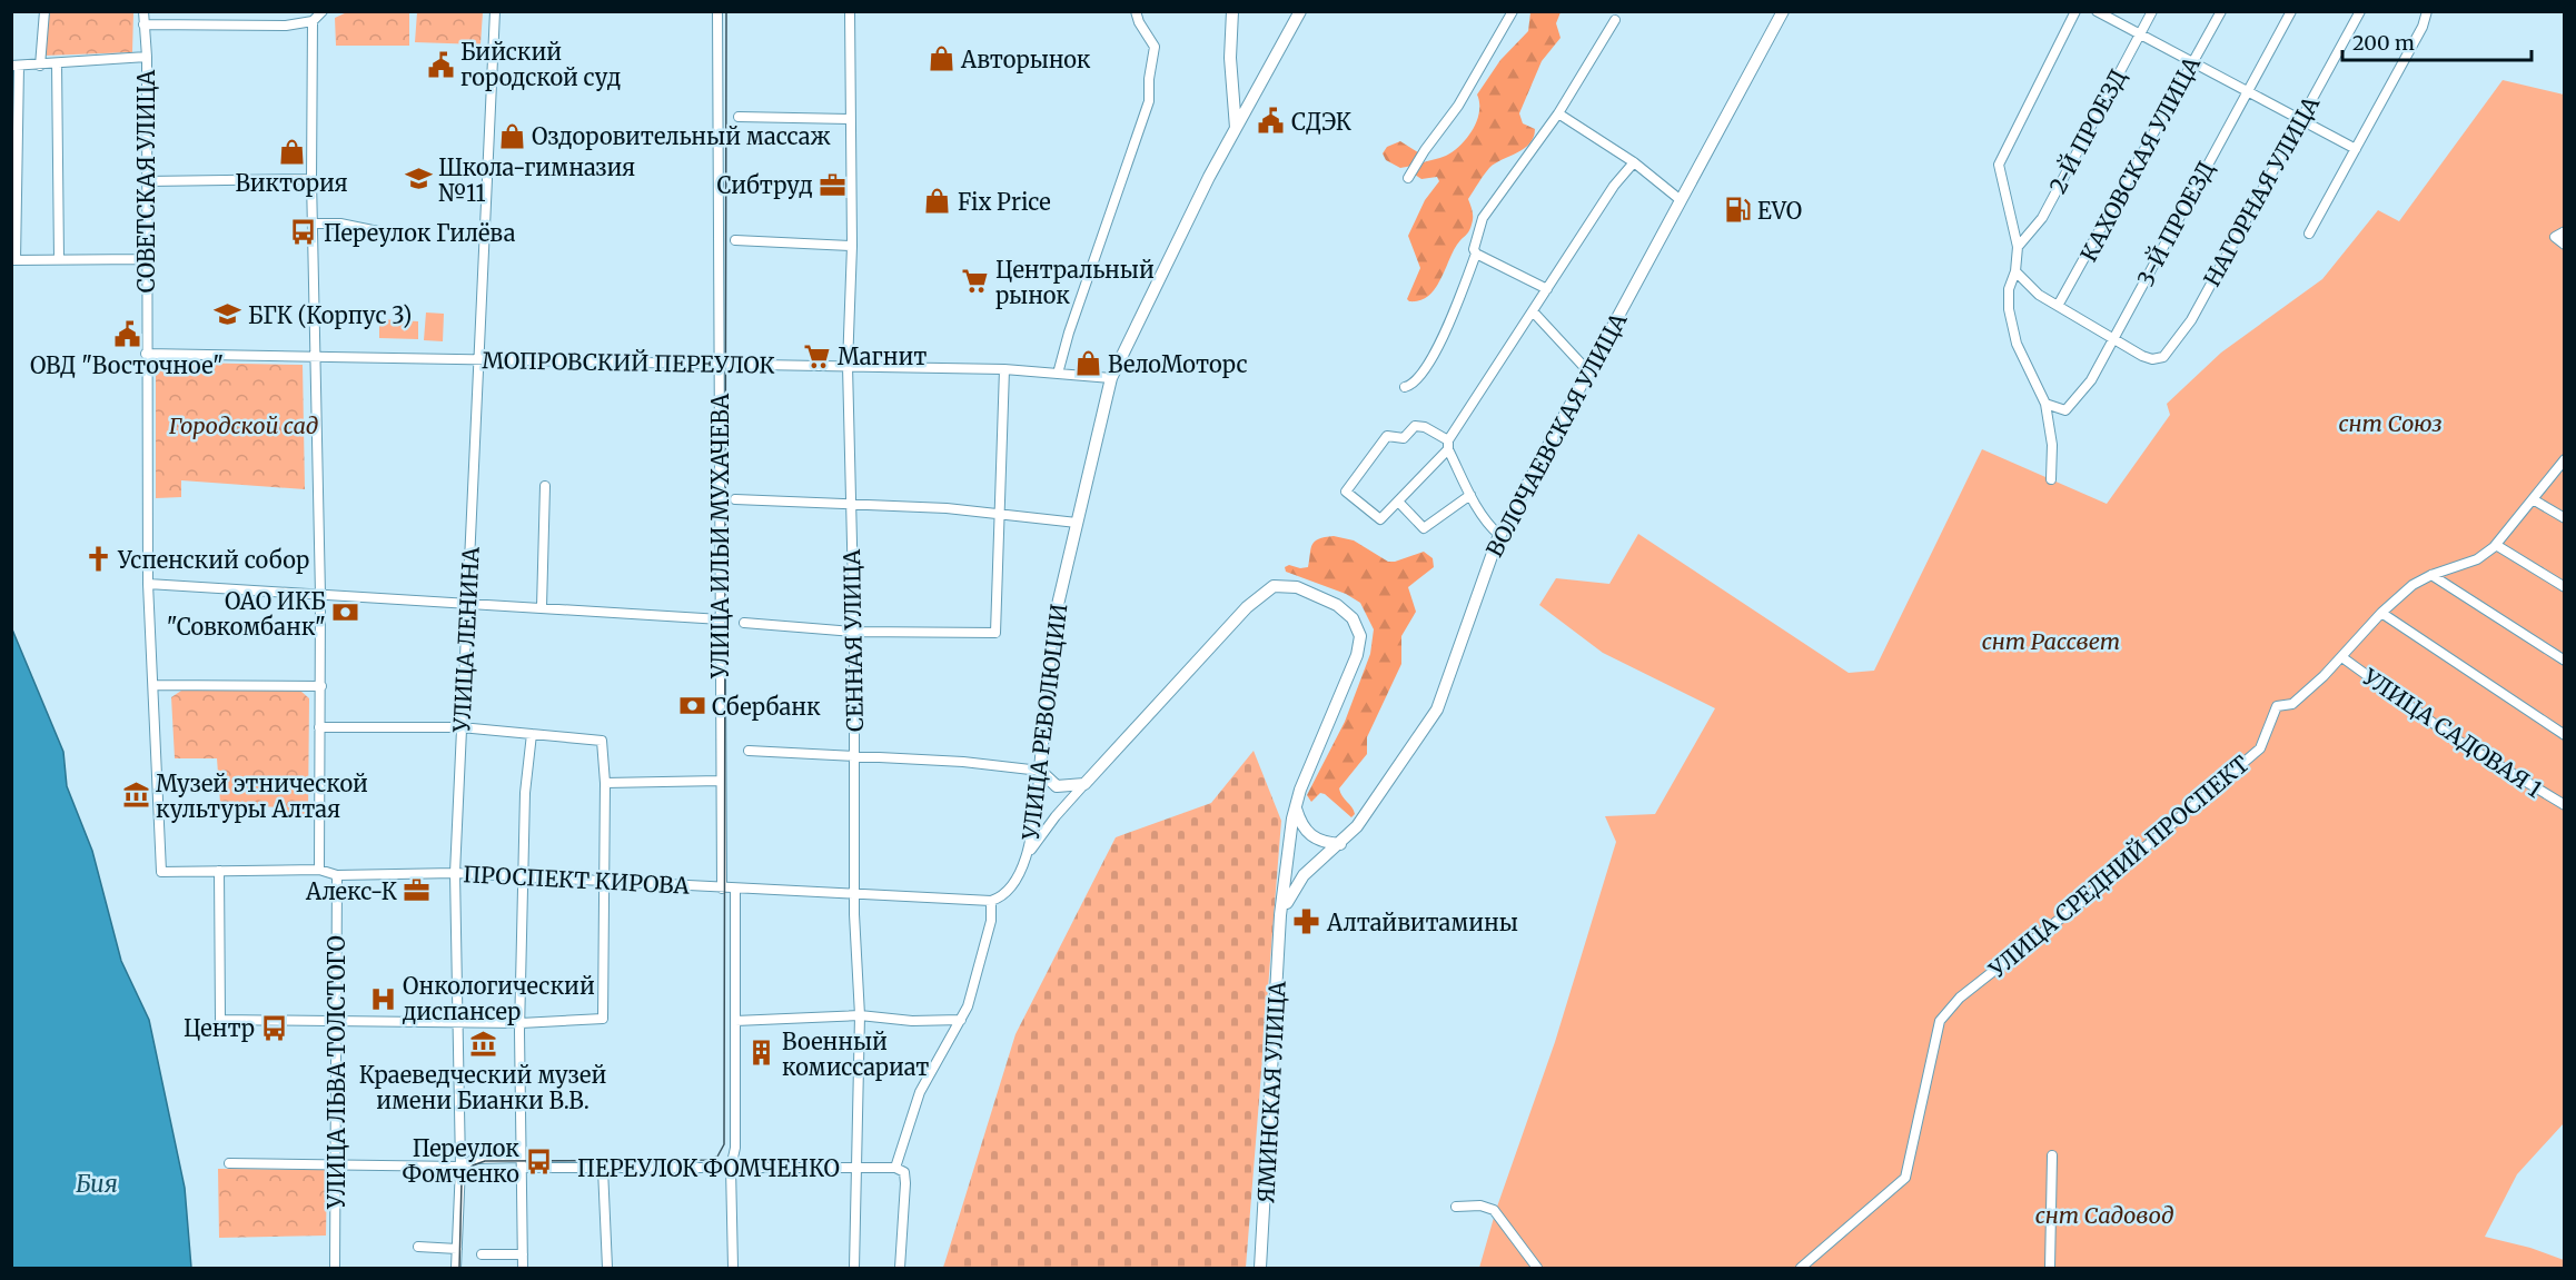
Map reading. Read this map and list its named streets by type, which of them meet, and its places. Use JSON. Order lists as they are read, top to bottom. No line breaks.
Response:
{"streets":{"main road":["ВОЛОЧАЕВСКАЯ УЛИЦА","УЛИЦА РЕВОЛЮЦИИ","ЯМИНСКАЯ УЛИЦА"],"street":["2-Й ПРОЕЗД","КАХОВСКАЯ УЛИЦА","СОВЕТСКАЯ УЛИЦА","НАГОРНАЯ УЛИЦА","3-Й ПРОЕЗД","МОПРОВСКИЙ ПЕРЕУЛОК","УЛИЦА ИЛЬИ МУХАЧЕВА","УЛИЦА ЛЕНИНА","СЕННАЯ УЛИЦА","УЛИЦА САДОВАЯ 1","УЛИЦА СРЕДНИЙ ПРОСПЕКТ","ПРОСПЕКТ КИРОВА","УЛИЦА ЛЬВА ТОЛСТОГО","ПЕРЕУЛОК ФОМЧЕНКО"]},"crossings":[["СОВЕТСКАЯ УЛИЦА","МОПРОВСКИЙ ПЕРЕУЛОК"],["СОВЕТСКАЯ УЛИЦА","ПРОСПЕКТ КИРОВА"],["НАГОРНАЯ УЛИЦА","3-Й ПРОЕЗД"],["МОПРОВСКИЙ ПЕРЕУЛОК","УЛИЦА ИЛЬИ МУХАЧЕВА"],["МОПРОВСКИЙ ПЕРЕУЛОК","УЛИЦА ЛЕНИНА"],["МОПРОВСКИЙ ПЕРЕУЛОК","СЕННАЯ УЛИЦА"],["МОПРОВСКИЙ ПЕРЕУЛОК","УЛИЦА РЕВОЛЮЦИИ"],["ВОЛОЧАЕВСКАЯ УЛИЦА","ЯМИНСКАЯ УЛИЦА"],["УЛИЦА ИЛЬИ МУХАЧЕВА","ПРОСПЕКТ КИРОВА"],["УЛИЦА ЛЕНИНА","ПРОСПЕКТ КИРОВА"],["УЛИЦА ЛЕНИНА","ПЕРЕУЛОК ФОМЧЕНКО"],["СЕННАЯ УЛИЦА","ПРОСПЕКТ КИРОВА"],["СЕННАЯ УЛИЦА","ПЕРЕУЛОК ФОМЧЕНКО"],["УЛИЦА РЕВОЛЮЦИИ","ПРОСПЕКТ КИРОВА"],["УЛИЦА САДОВАЯ 1","УЛИЦА СРЕДНИЙ ПРОСПЕКТ"],["ПРОСПЕКТ КИРОВА","УЛИЦА ЛЬВА ТОЛСТОГО"],["УЛИЦА ЛЬВА ТОЛСТОГО","ПЕРЕУЛОК ФОМЧЕНКО"]],"water":["Бия"],"parks":["снт Союз","Городской сад","снт Рассвет","снт Садовод"],"places":{"shop":["Авторынок","Оздоровительный массаж","Виктория","Fix Price","ВелоМоторс"],"public building":["Бийский городской суд","СДЭК","ОВД \"Восточное\""],"school or university":["Школа-гимназия №11","БГК (Корпус 3)"],"office":["Сибтруд","Алекс-К"],"fuel station":["EVO"],"bus stop":["Переулок Гилёва","Центр","Переулок Фомченко"],"supermarket":["Центральный рынок","Магнит"],"church":["Успенский собор"],"bank":["ОАО ИКБ \"Совкомбанк\"","Сбербанк"],"museum":["Музей этнической культуры Алтая","Краеведческий музей имени Бианки В.В."],"pharmacy":["Алтайвитамины"],"hospital":["Онкологический диспансер"],"building":["Военный комиссариат"]},"scale_bar":"200 m"}
